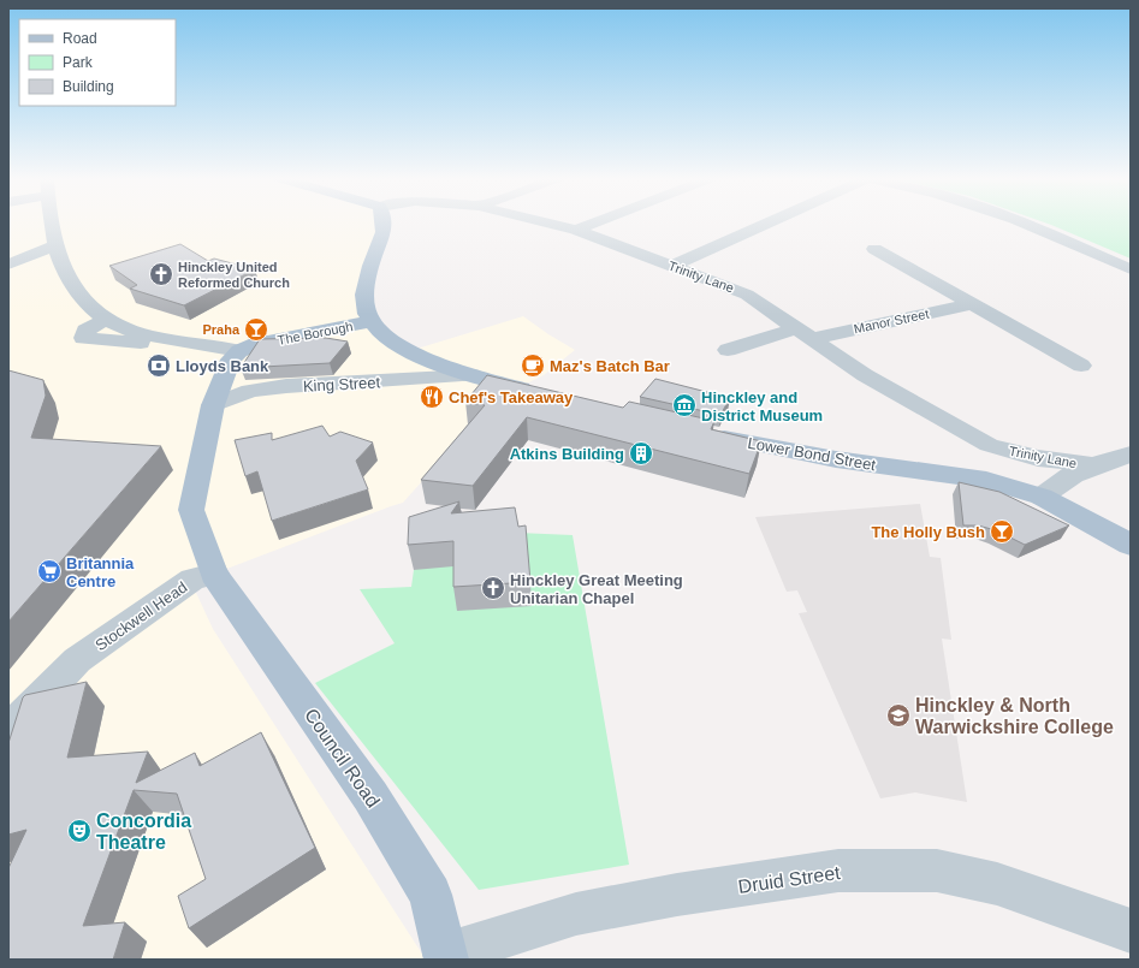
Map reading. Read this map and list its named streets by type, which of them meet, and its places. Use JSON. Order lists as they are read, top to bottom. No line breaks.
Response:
{"streets":{"main road":["The Borough","Lower Bond Street","Council Road"],"street":["Trinity Lane","Manor Street","King Street","Stockwell Head","Druid Street"]},"crossings":[["Trinity Lane","Manor Street"],["Stockwell Head","Council Road"],["Council Road","Druid Street"]],"places":{"church":["Hinckley United Reformed Church","Hinckley Great Meeting Unitarian Chapel"],"bar":["Praha","The Holly Bush"],"bank":["Lloyds Bank"],"cafe":["Maz's Batch Bar"],"restaurant":["Chef's Takeaway"],"museum":["Hinckley and District Museum"],"building":["Atkins Building"],"supermarket":["Britannia Centre"],"school or university":["Hinckley & North Warwickshire College"],"theatre":["Concordia Theatre"]},"legend":["Road","Park","Building"]}
